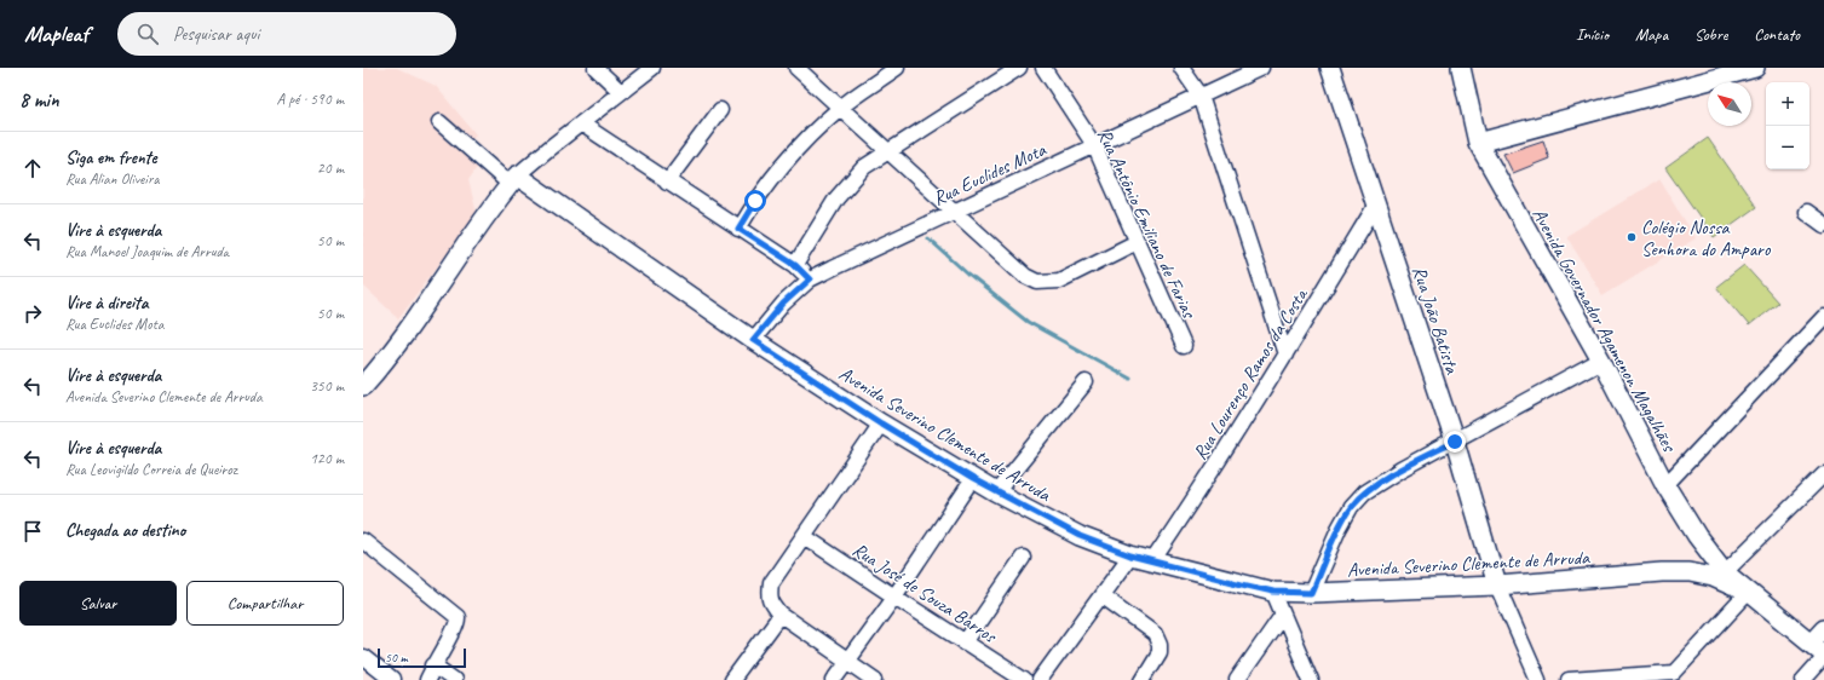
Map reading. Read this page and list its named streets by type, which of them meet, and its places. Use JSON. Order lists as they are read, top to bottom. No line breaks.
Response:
{"streets":{"main road":["Rua João Batista","Avenida Governador Agamenon Magalhães","Avenida Severino Clemente de Arruda"],"street":["Rua Euclides Mota","Rua Antônio Emiliano de Farias","Rua Lourenço Ramos da Costa","Rua José de Souza Barros"]},"crossings":[["Rua Euclides Mota","Rua Antônio Emiliano de Farias"],["Rua Euclides Mota","Avenida Severino Clemente de Arruda"],["Rua João Batista","Rua Lourenço Ramos da Costa"],["Rua João Batista","Avenida Severino Clemente de Arruda"],["Avenida Governador Agamenon Magalhães","Avenida Severino Clemente de Arruda"],["Rua Lourenço Ramos da Costa","Avenida Severino Clemente de Arruda"]],"places":["Colégio Nossa Senhora do Amparo"],"scale_bar":"50 m","north":"top left","page":{"header":"Mapleaf","search":"Pesquisar aqui","nav":["Início","Mapa","Sobre","Contato"],"heading":["8 min","A pé · 590 m"],"map_buttons":["+","−"],"list":[["Siga em frente","Rua Alian Oliveira","20 m"],["Vire à esquerda","Rua Manoel Joaquim de Arruda","50 m"],["Vire à direita","Rua Euclides Mota","50 m"],["Vire à esquerda","Avenida Severino Clemente de Arruda","350 m"],["Vire à esquerda","Rua Leovigildo Correia de Queiroz","120 m"],"Chegada ao destino"],"buttons":["Salvar","Compartilhar"],"scale":"50 m"}}
